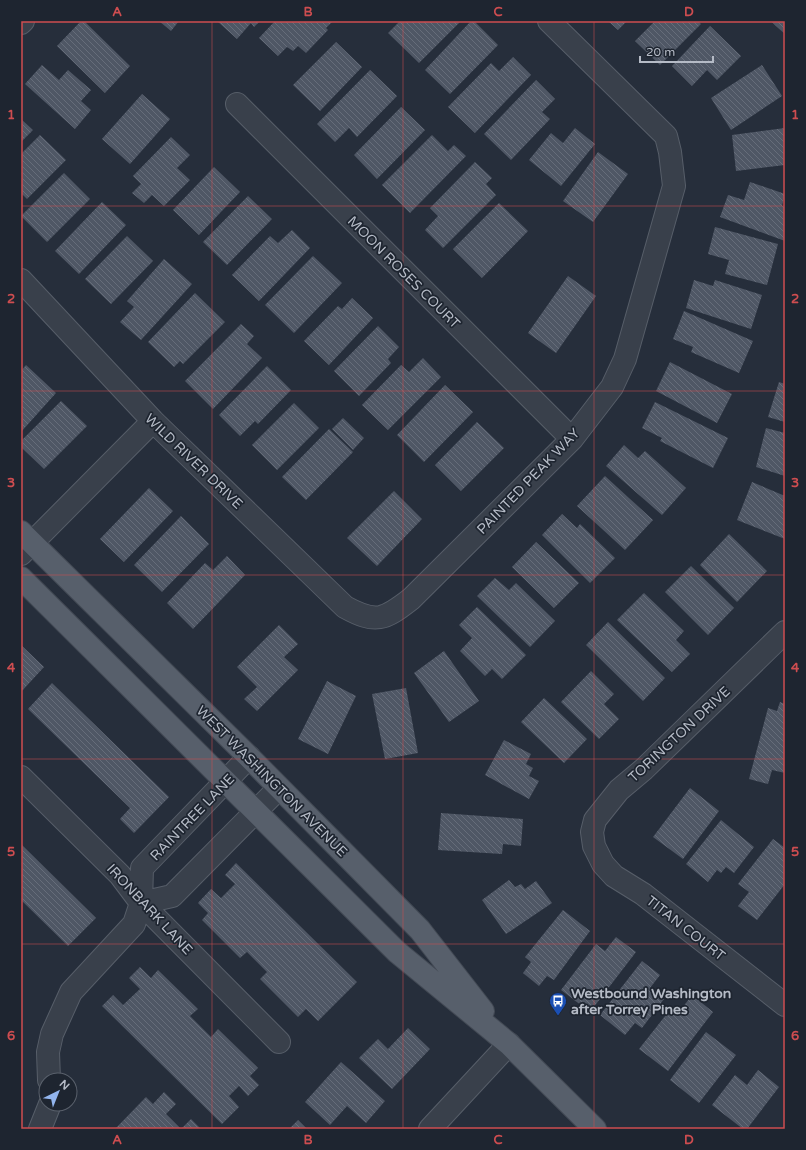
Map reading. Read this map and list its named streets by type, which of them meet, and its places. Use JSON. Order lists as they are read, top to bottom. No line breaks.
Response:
{"streets":{"main road":["WEST WASHINGTON AVENUE"],"street":["MOON ROSES COURT","WILD RIVER DRIVE","PAINTED PEAK WAY","TORINGTON DRIVE","RAINTREE LANE","IRONBARK LANE","TITAN COURT"]},"crossings":[["MOON ROSES COURT","PAINTED PEAK WAY"],["WILD RIVER DRIVE","PAINTED PEAK WAY"],["TORINGTON DRIVE","TITAN COURT"],["WEST WASHINGTON AVENUE","RAINTREE LANE"],["RAINTREE LANE","IRONBARK LANE"]],"places":{"bus stop":["Westbound Washington after Torrey Pines"]},"scale_bar":"20 m","north":"top right","grid":{"columns":["A","B","C","D"],"rows":["1","2","3","4","5","6"]}}
